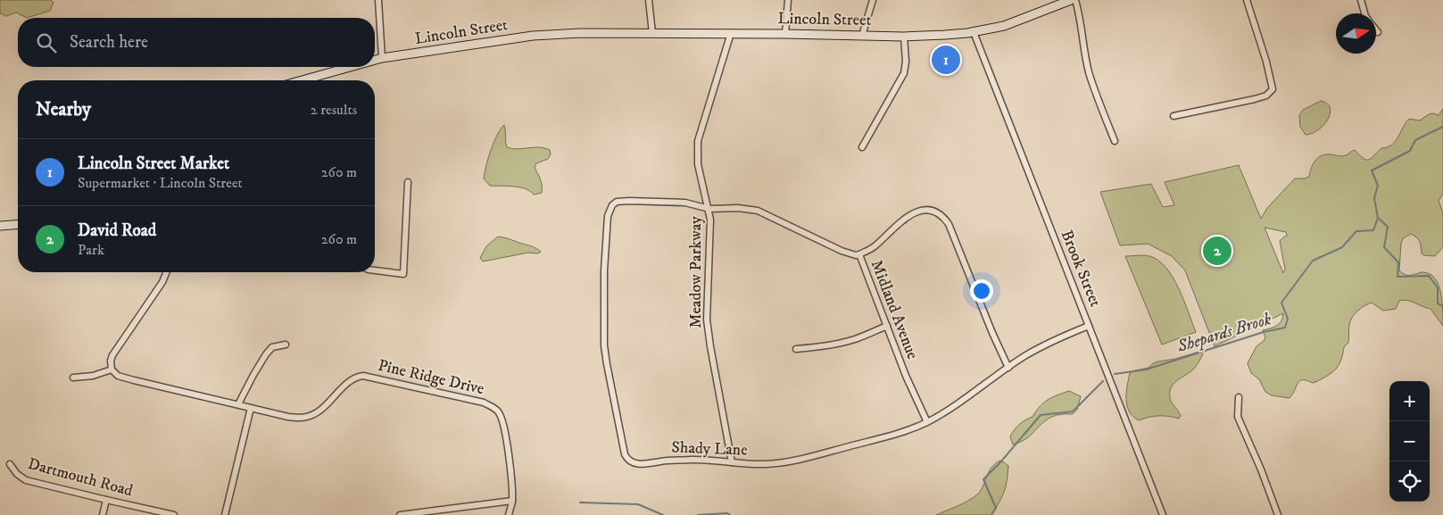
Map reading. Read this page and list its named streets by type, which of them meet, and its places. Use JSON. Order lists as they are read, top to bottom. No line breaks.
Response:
{"streets":{"main road":["Lincoln Street"],"street":["Brook Street","Meadow Parkway","Midland Avenue","Pine Ridge Drive","Shady Lane","Dartmouth Road"]},"crossings":[["Lincoln Street","Brook Street"],["Lincoln Street","Meadow Parkway"],["Brook Street","Shady Lane"],["Meadow Parkway","Midland Avenue"],["Meadow Parkway","Shady Lane"],["Midland Avenue","Shady Lane"]],"water":["Shepards Brook"],"north":"right","page":{"search":"Search here","pins":["1","2"],"heading":["Nearby","2 results"],"list":[{"mark":"1","name":"Lincoln Street Market","note":"Supermarket · Lincoln Street","value":"260 m"},{"mark":"2","name":"David Road","note":"Park","value":"260 m"}],"map_buttons":["+","−"]}}
